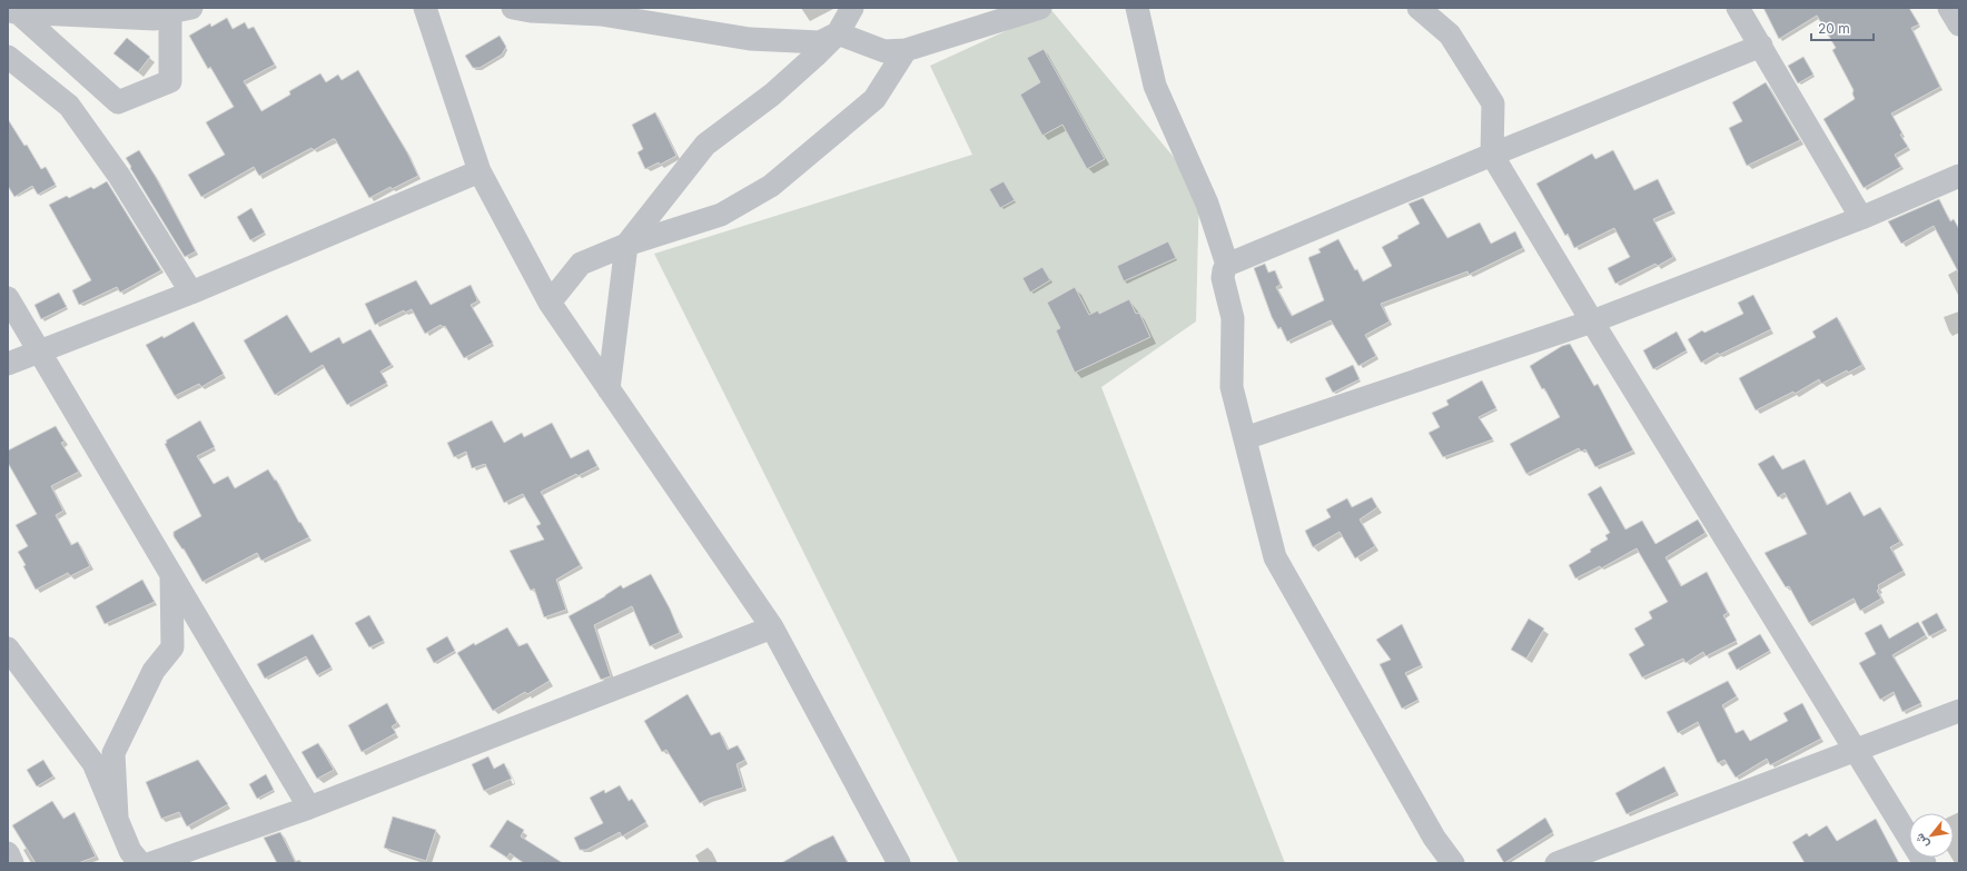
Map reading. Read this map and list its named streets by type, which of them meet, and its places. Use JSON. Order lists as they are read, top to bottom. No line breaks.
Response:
{"scale_bar":"20 m","north":"bottom left"}
